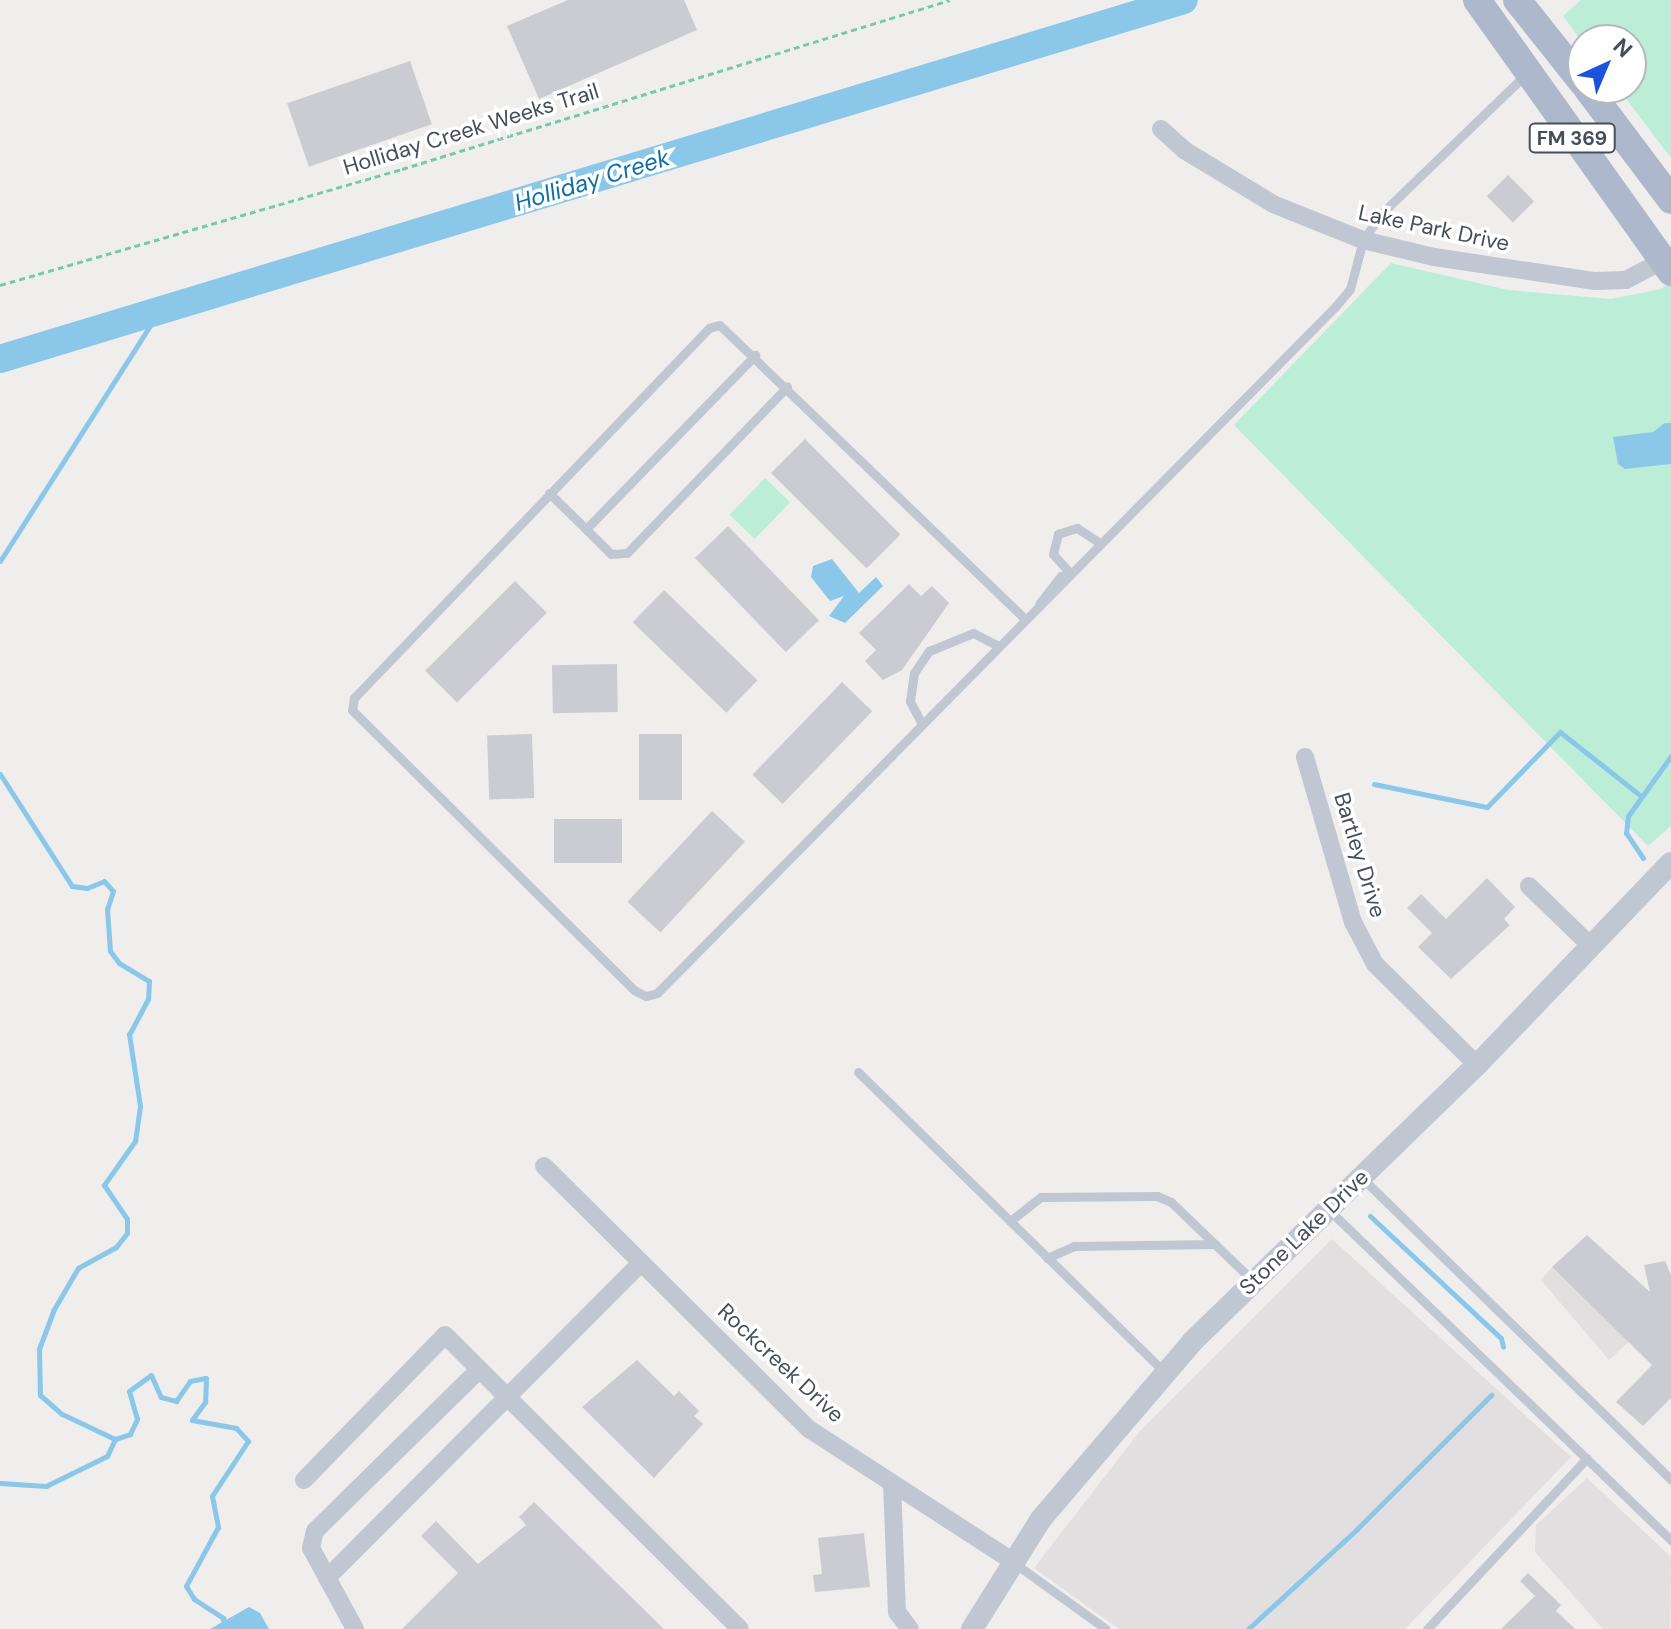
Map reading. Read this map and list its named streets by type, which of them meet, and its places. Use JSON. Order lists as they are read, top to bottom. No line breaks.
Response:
{"streets":{"main road":["FM 369"],"street":["Lake Park Drive","Bartley Drive","Stone Lake Drive","Rockcreek Drive"],"path":["Holliday Creek Weeks Trail"]},"crossings":[["FM 369","Lake Park Drive"],["Bartley Drive","Stone Lake Drive"],["Stone Lake Drive","Rockcreek Drive"]],"water":["Holliday Creek"],"north":"top right"}
